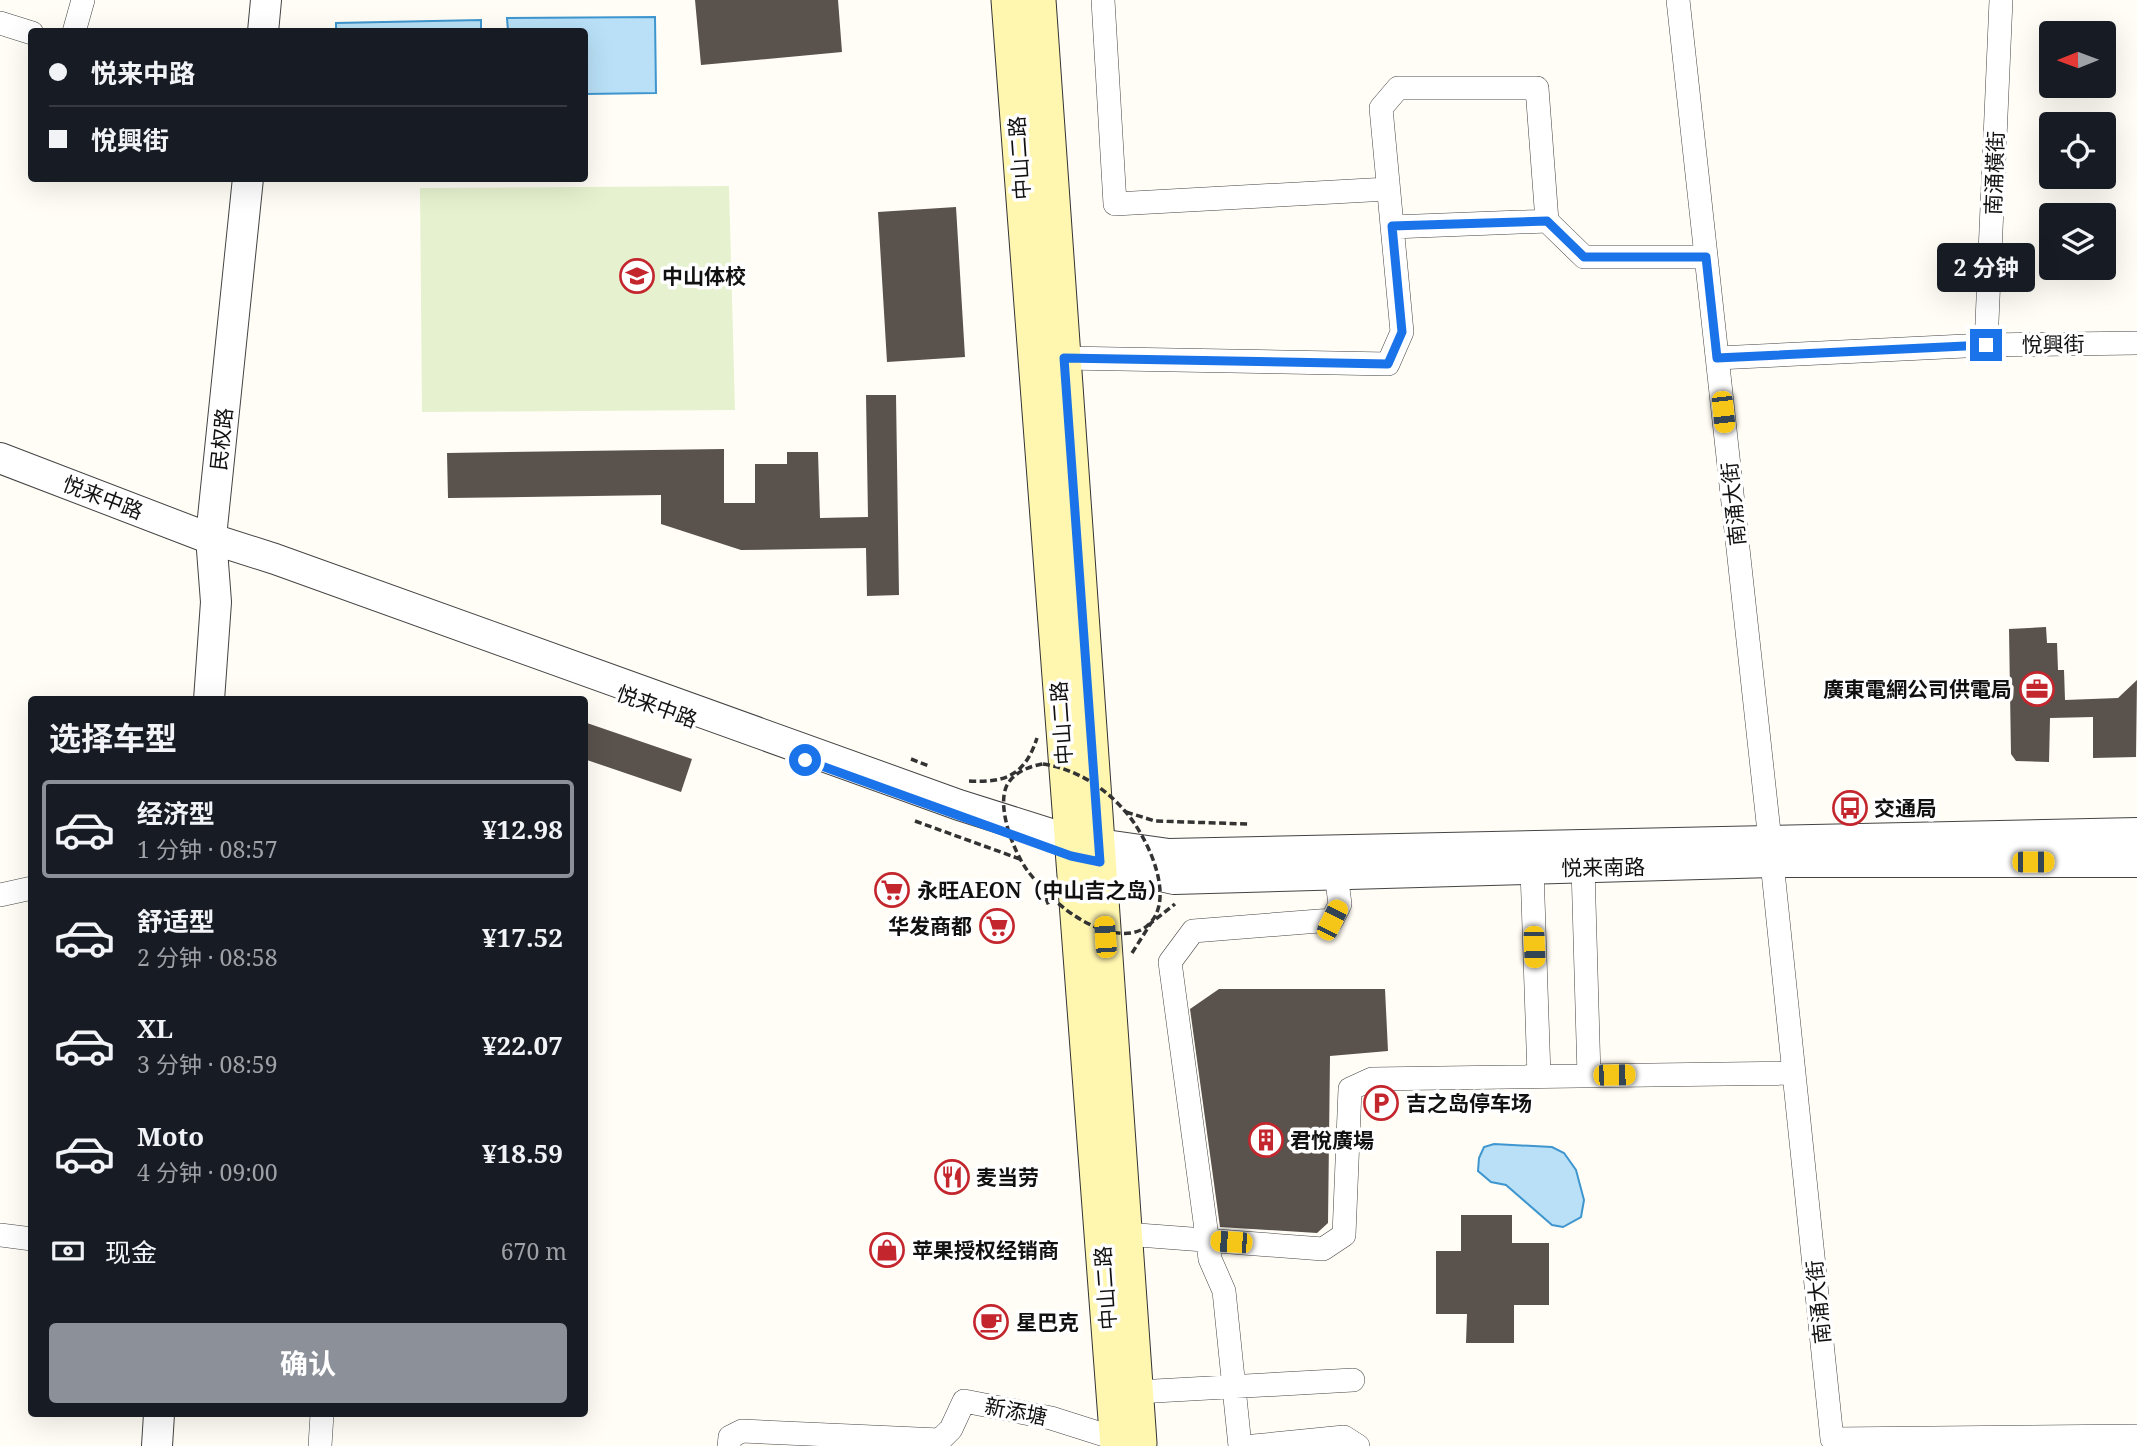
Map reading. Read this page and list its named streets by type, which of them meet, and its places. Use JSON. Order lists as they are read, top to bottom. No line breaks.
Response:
{"streets":{"main road":["中山二路"],"street":["南涌橫街","悅興街","民权路","悦来中路","南涌大街","悦来南路","新添塘"]},"crossings":[["中山二路","悦来中路"],["中山二路","悦来南路"],["中山二路","新添塘"],["南涌橫街","悅興街"],["悅興街","南涌大街"],["民权路","悦来中路"],["悦来中路","悦来南路"],["南涌大街","悦来南路"]],"places":{"school or university":["中山体校"],"office":["廣東電網公司供電局"],"bus stop":["交通局"],"supermarket":["永旺AEON（中山吉之岛）","华发商都"],"parking":["吉之岛停车场"],"building":["君悅廣場"],"restaurant":["麦当劳"],"shop":["苹果授权经销商"],"cafe":["星巴克"]},"north":"left","page":{"banner":["悦来中路","悅興街"],"bubble":"2 分钟","heading":"选择车型","list":[{"name":"经济型","note":"1 分钟 · 08:57","value":"¥12.98"},{"name":"舒适型","note":"2 分钟 · 08:58","value":"¥17.52"},{"name":"XL","note":"3 分钟 · 08:59","value":"¥22.07"},{"name":"Moto","note":"4 分钟 · 09:00","value":"¥18.59"}],"pay":["现金","670 m"],"buttons":"确认"}}
